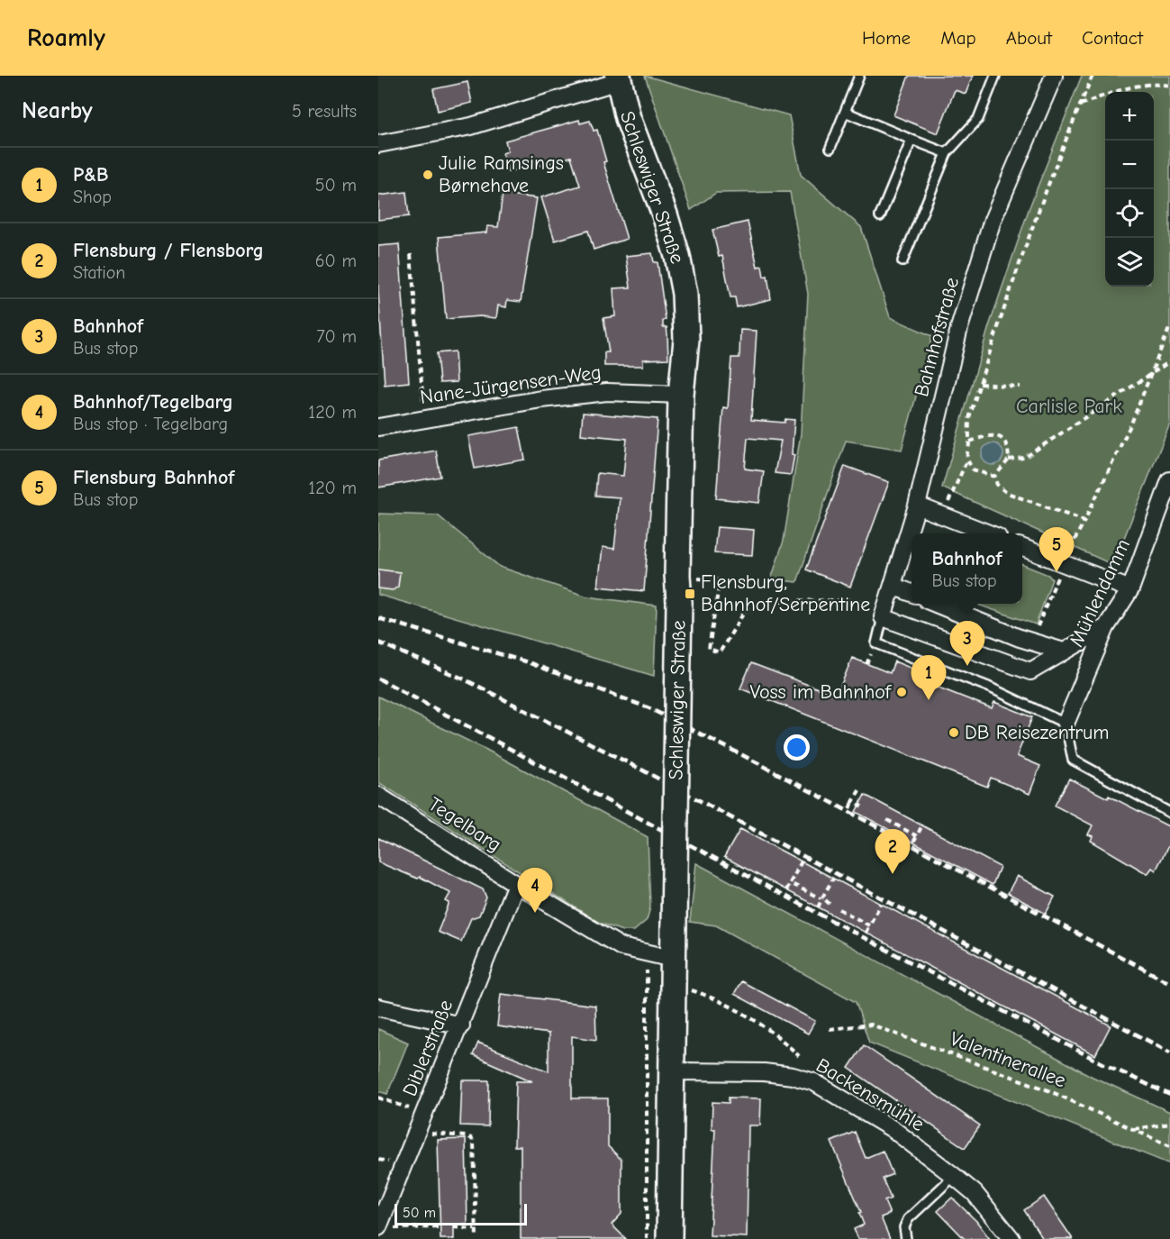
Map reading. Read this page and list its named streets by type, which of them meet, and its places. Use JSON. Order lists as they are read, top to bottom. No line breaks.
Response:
{"streets":{"main road":["Schleswiger Straße"],"street":["Bahnhofstraße","Nane-Jürgensen-Weg","Mühlendamm","Tegelbarg","Diblerstraße","Backensmühle"],"path":["Valentinerallee"]},"crossings":[["Schleswiger Straße","Nane-Jürgensen-Weg"],["Schleswiger Straße","Tegelbarg"],["Schleswiger Straße","Backensmühle"],["Tegelbarg","Diblerstraße"]],"parks":["Carlisle Park"],"places":{"other":["Julie Ramsings Børnehave","Voss im Bahnhof","DB Reisezentrum"],"transit":["Flensburg, Bahnhof/Serpentine"]},"scale_bar":"50 m","page":{"header":"Roamly","nav":["Home","Map","About","Contact"],"heading":["Nearby","5 results"],"map_buttons":["+","−"],"list":[{"mark":"1","name":"P&B","note":"Shop","value":"50 m"},{"mark":"2","name":"Flensburg / Flensborg","note":"Station","value":"60 m"},{"mark":"3","name":"Bahnhof","note":"Bus stop","value":"70 m"},{"mark":"4","name":"Bahnhof/Tegelbarg","note":"Bus stop · Tegelbarg","value":"120 m"},{"mark":"5","name":"Flensburg Bahnhof","note":"Bus stop","value":"120 m"}],"pins":["5","3","1","2","4"],"popup":["Bahnhof","Bus stop"],"scale":"50 m"}}
